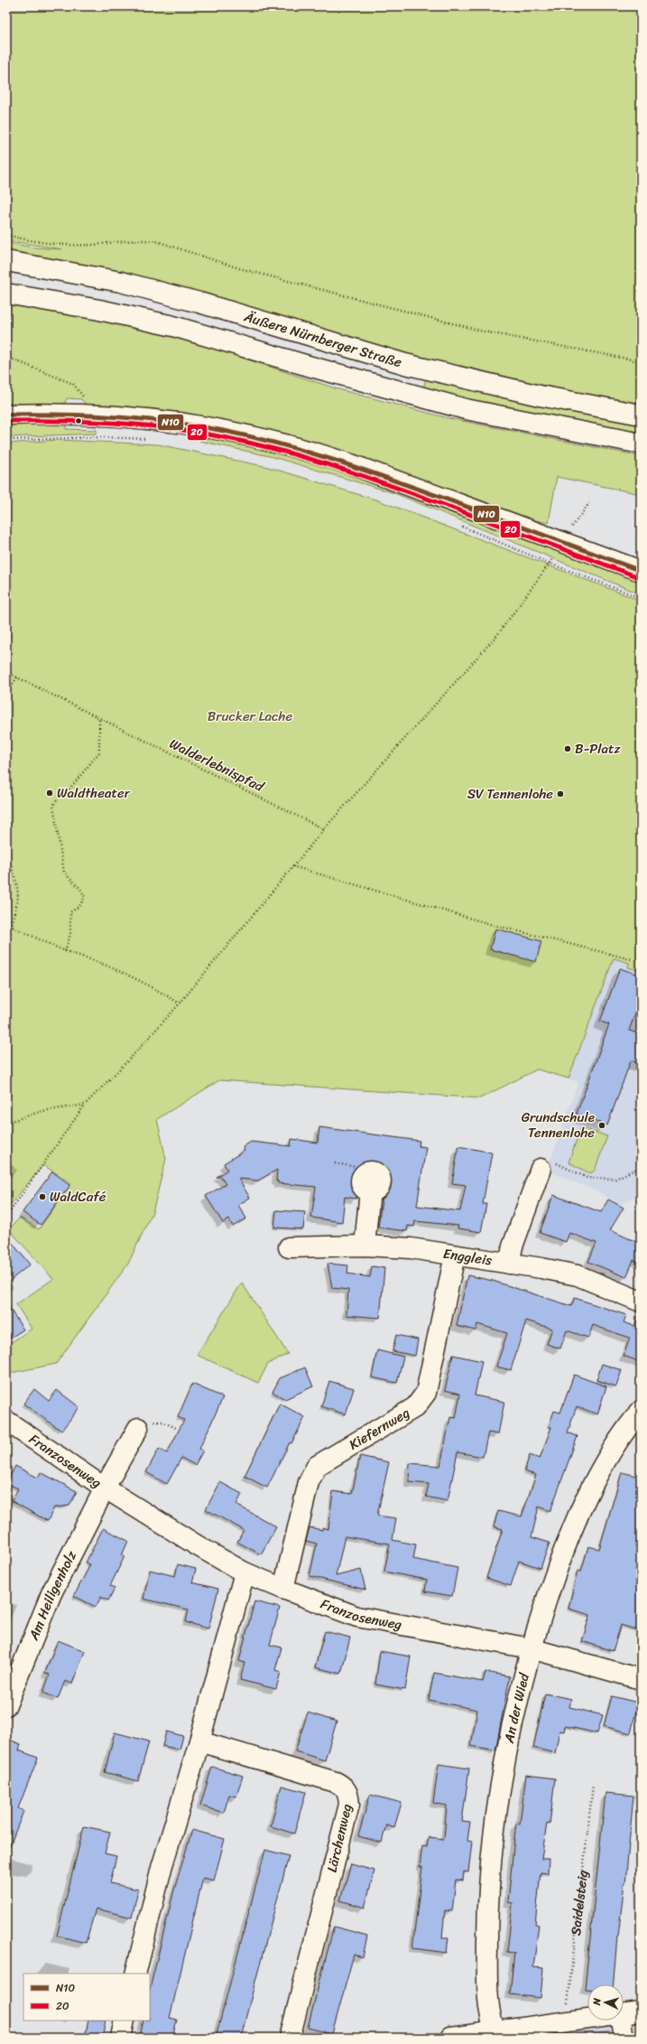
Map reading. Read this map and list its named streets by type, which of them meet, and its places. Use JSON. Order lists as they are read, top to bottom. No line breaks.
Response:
{"streets":{"main road":["Äußere Nürnberger Straße","Enggleis","Kiefernweg","Franzosenweg","Am Heiligenholz","An der Wied","Lärchenweg"],"path":["Walderlebnispfad","Saidelsteig"]},"crossings":[["Enggleis","Kiefernweg"],["Kiefernweg","Franzosenweg"],["Franzosenweg","Am Heiligenholz"],["Franzosenweg","An der Wied"]],"parks":["Brucker Lache"],"places":["B-Platz","Waldtheater","SV Tennenlohe","Grundschule Tennenlohe","WaldCafé"],"lines":["transit line N10","transit line 20"],"legend":["N10","20"],"north":"left"}
